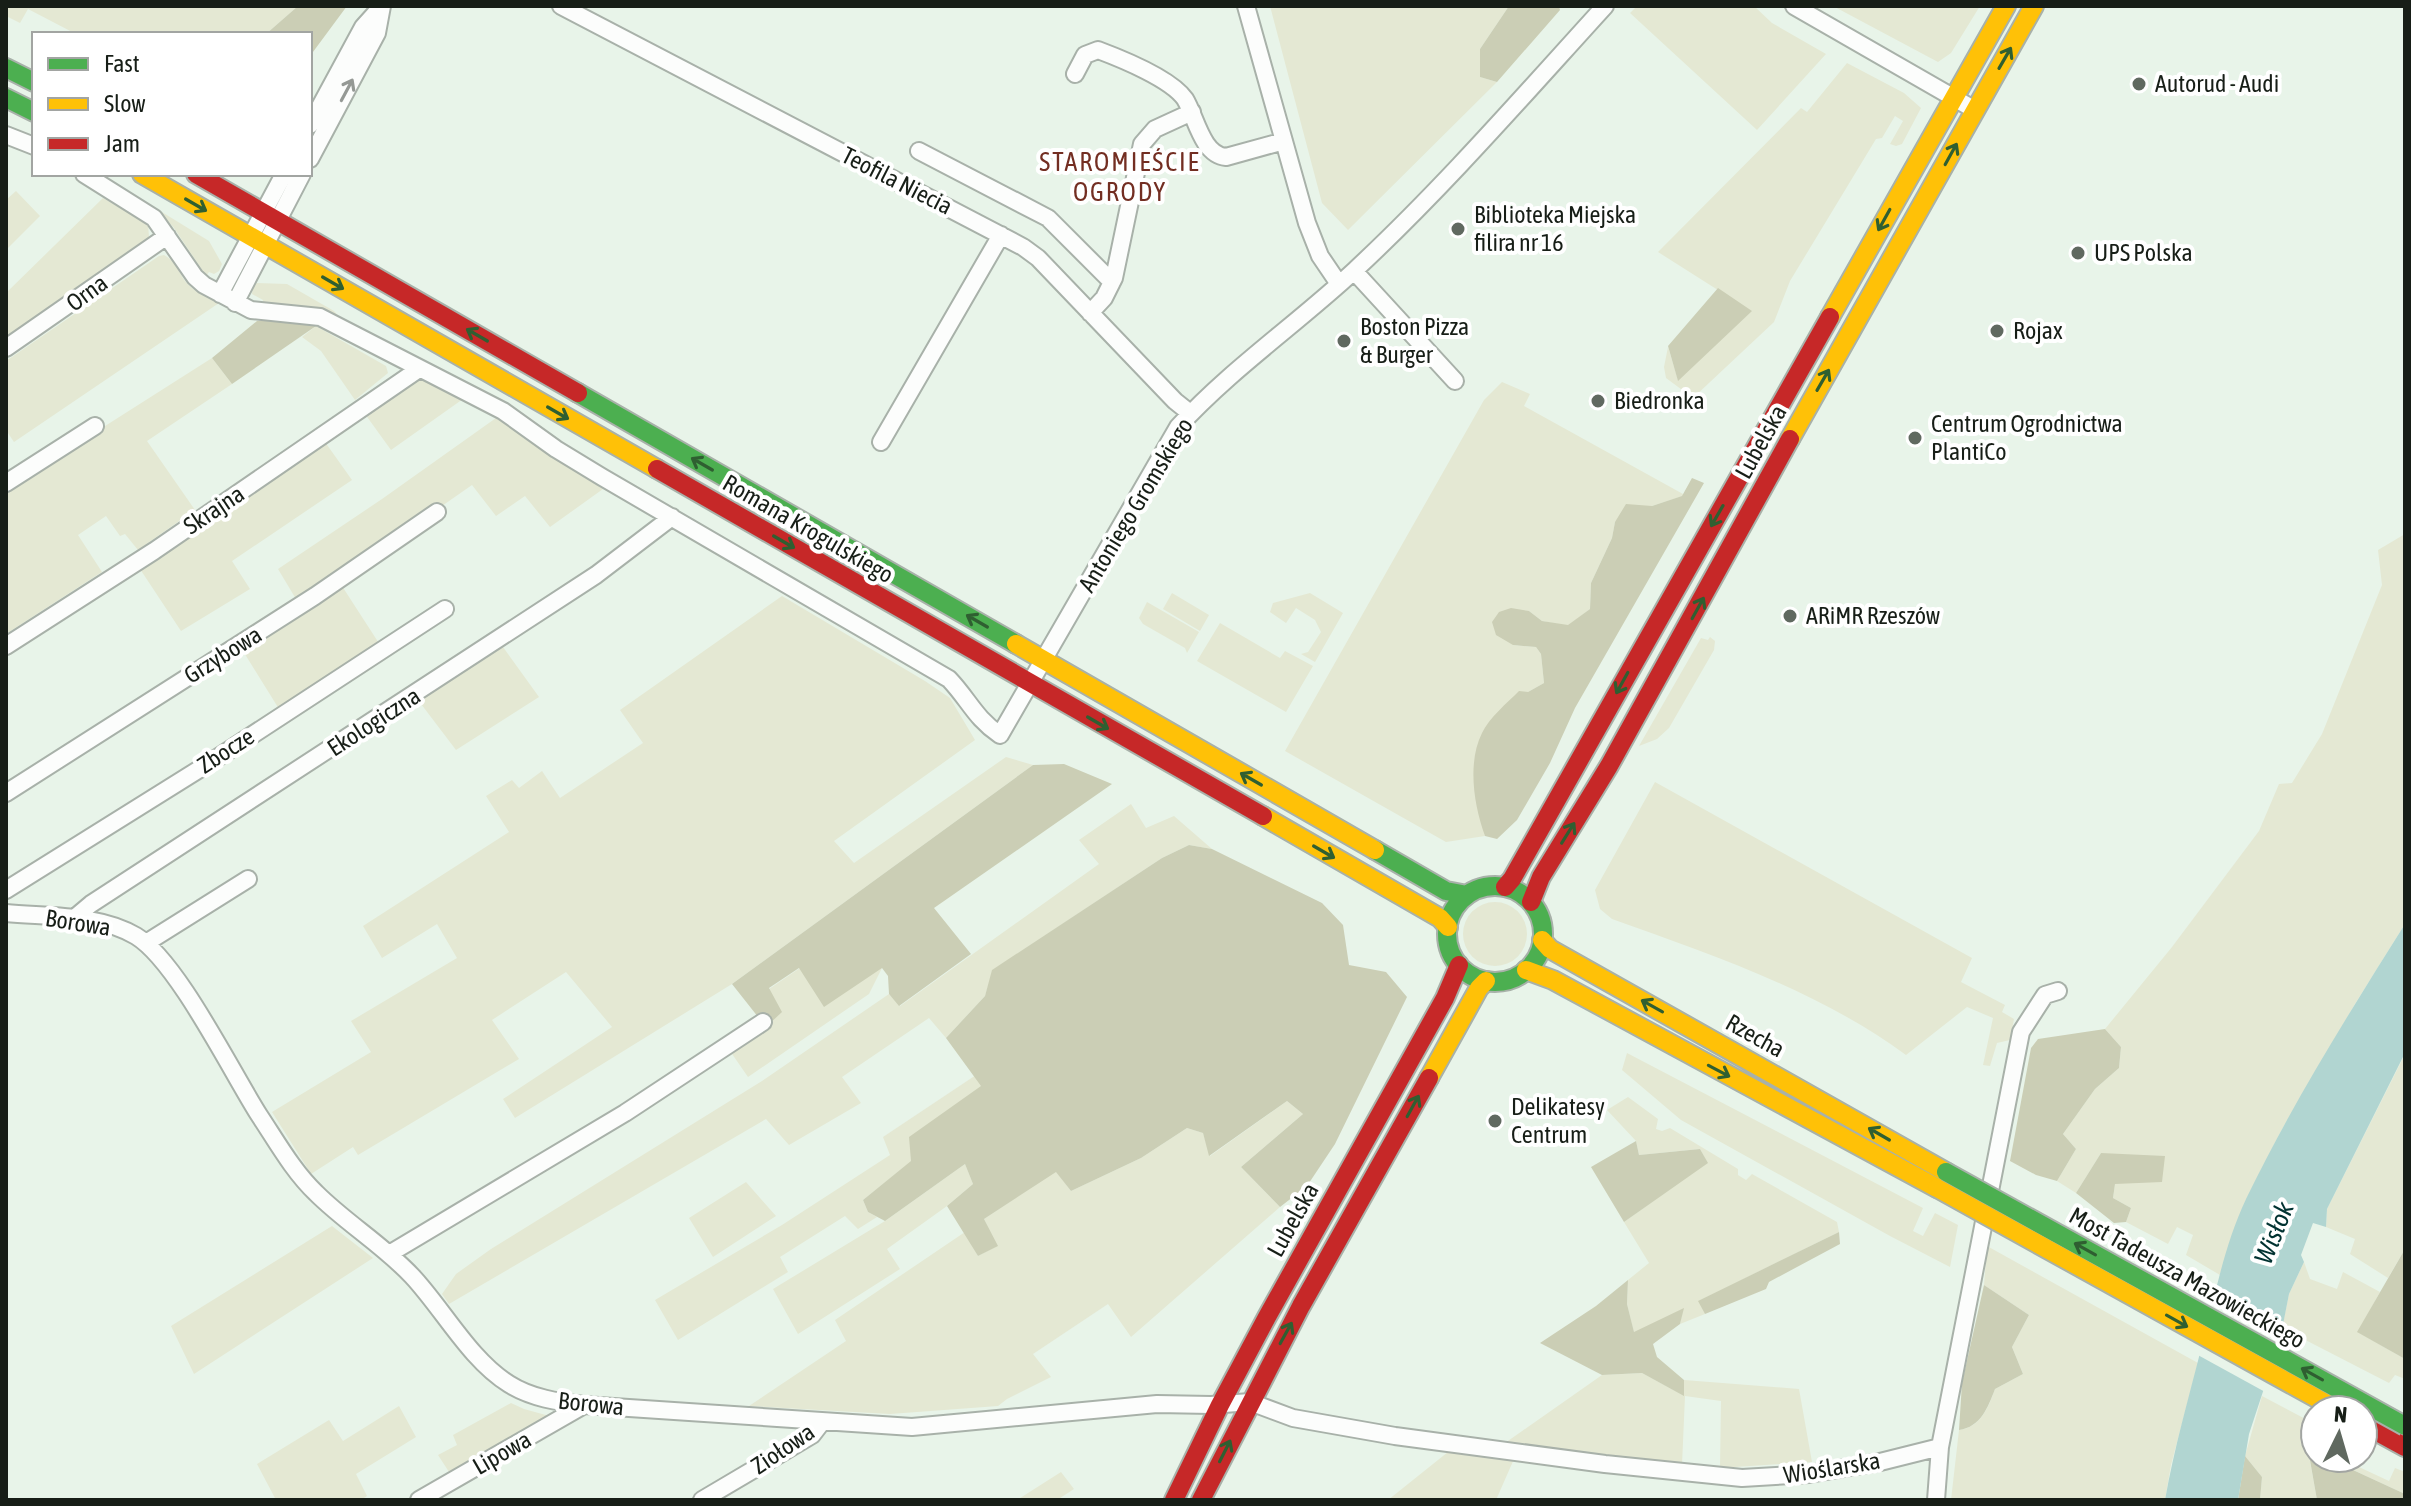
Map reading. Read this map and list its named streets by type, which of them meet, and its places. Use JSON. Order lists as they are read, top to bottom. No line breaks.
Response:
{"streets":{"main road":["Lubelska","Romana Krogulskiego","Rzecha","Most Tadeusza Mazowieckiego"],"street":["Teofila Niecia","Orna","Antoniego Gromskiego","Skrajna","Grzybowa","Ekologiczna","Zbocze","Borowa","Ziołowa","Lipowa","Wioślarska"]},"crossings":[["Teofila Niecia","Antoniego Gromskiego"],["Lubelska","Romana Krogulskiego"],["Lubelska","Borowa"],["Lubelska","Rzecha"],["Lubelska","Wioślarska"],["Antoniego Gromskiego","Romana Krogulskiego"],["Antoniego Gromskiego","Ekologiczna"],["Romana Krogulskiego","Rzecha"],["Ekologiczna","Borowa"],["Borowa","Ziołowa"],["Borowa","Lipowa"],["Borowa","Wioślarska"],["Rzecha","Most Tadeusza Mazowieckiego"]],"districts":["STAROMIEŚCIE OGRODY"],"water":["Wisłok"],"places":["Autorud - Audi","Biblioteka Miejska filira nr 16","UPS Polska","Rojax","Boston Pizza & Burger","Biedronka","Centrum Ogrodnictwa PlantiCo","ARiMR Rzeszów","Delikatesy Centrum"],"legend":["Fast","Slow","Jam"],"north":"top"}
